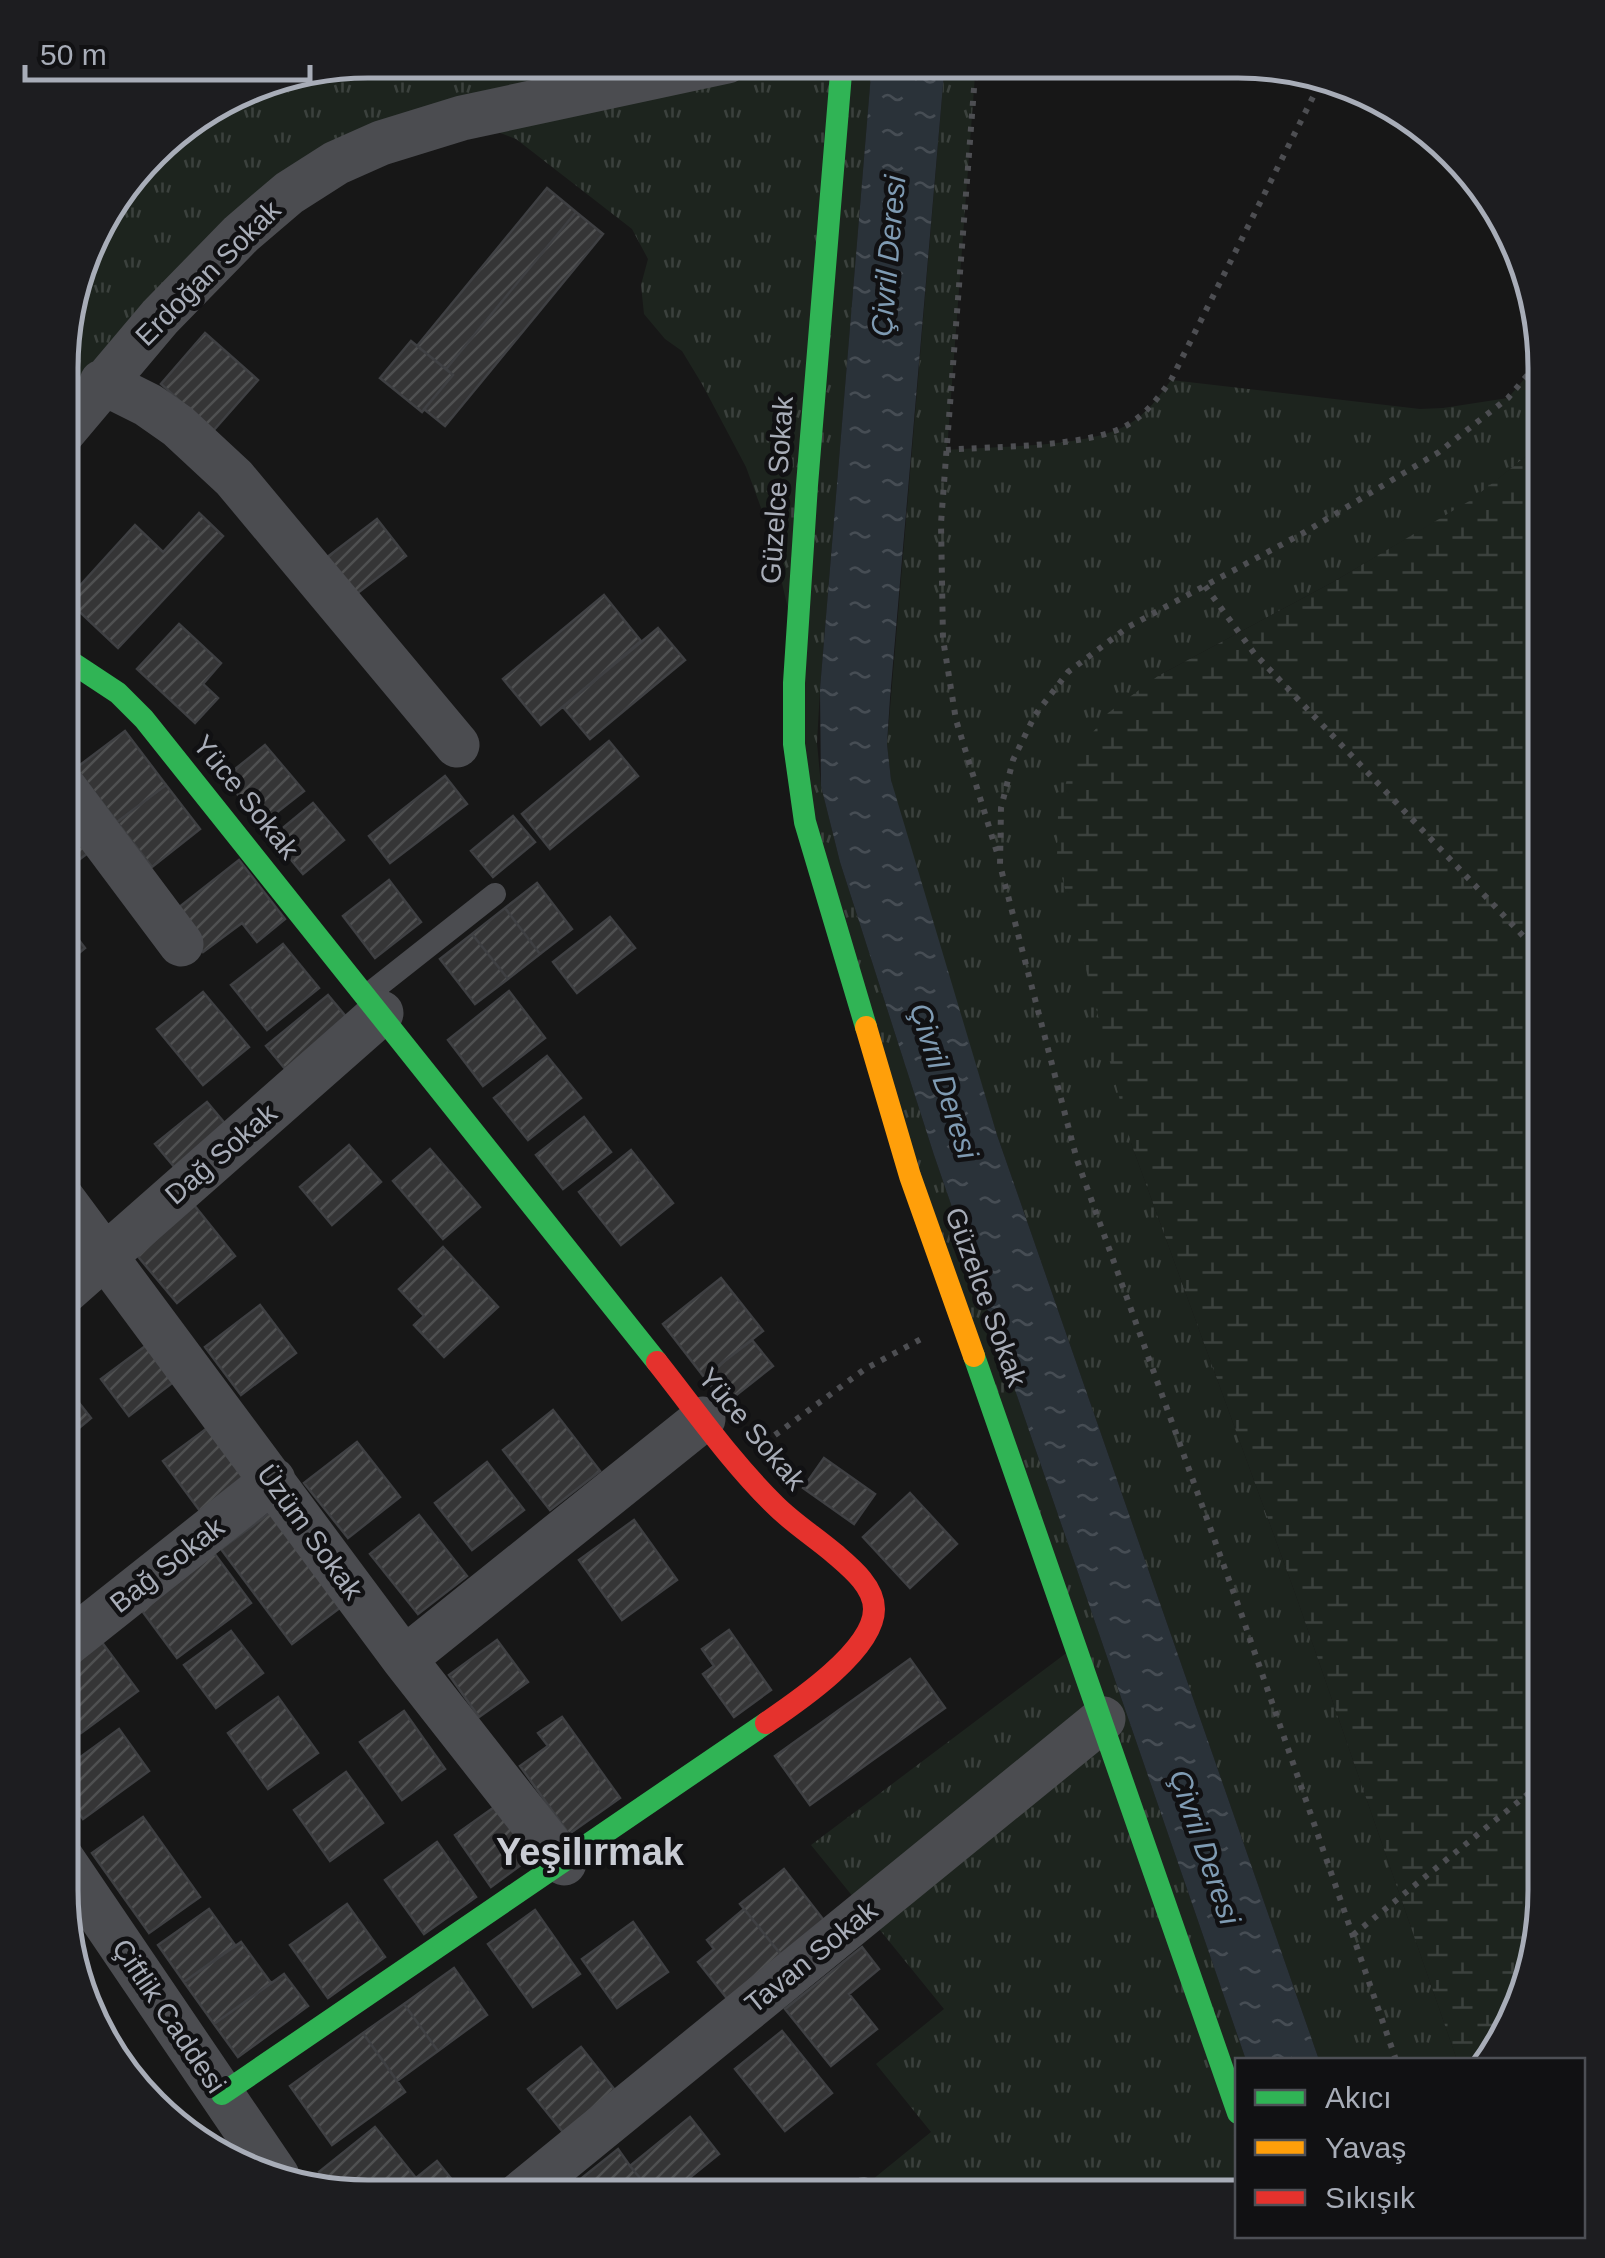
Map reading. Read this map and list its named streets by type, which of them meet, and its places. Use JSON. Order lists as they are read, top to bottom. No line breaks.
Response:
{"streets":{"street":["Erdoğan Sokak","Güzelce Sokak","Yüce Sokak","Dağ Sokak","Üzüm Sokak","Bağ Sokak","Tavan Sokak","Çiftlik Caddesi"]},"crossings":[["Güzelce Sokak","Tavan Sokak"],["Yüce Sokak","Dağ Sokak"],["Yüce Sokak","Üzüm Sokak"],["Yüce Sokak","Çiftlik Caddesi"],["Dağ Sokak","Üzüm Sokak"],["Üzüm Sokak","Bağ Sokak"]],"districts":["Yeşilırmak"],"water":["Çivril Deresi"],"legend":["Akıcı","Yavaş","Sıkışık"],"scale_bar":"50 m"}
